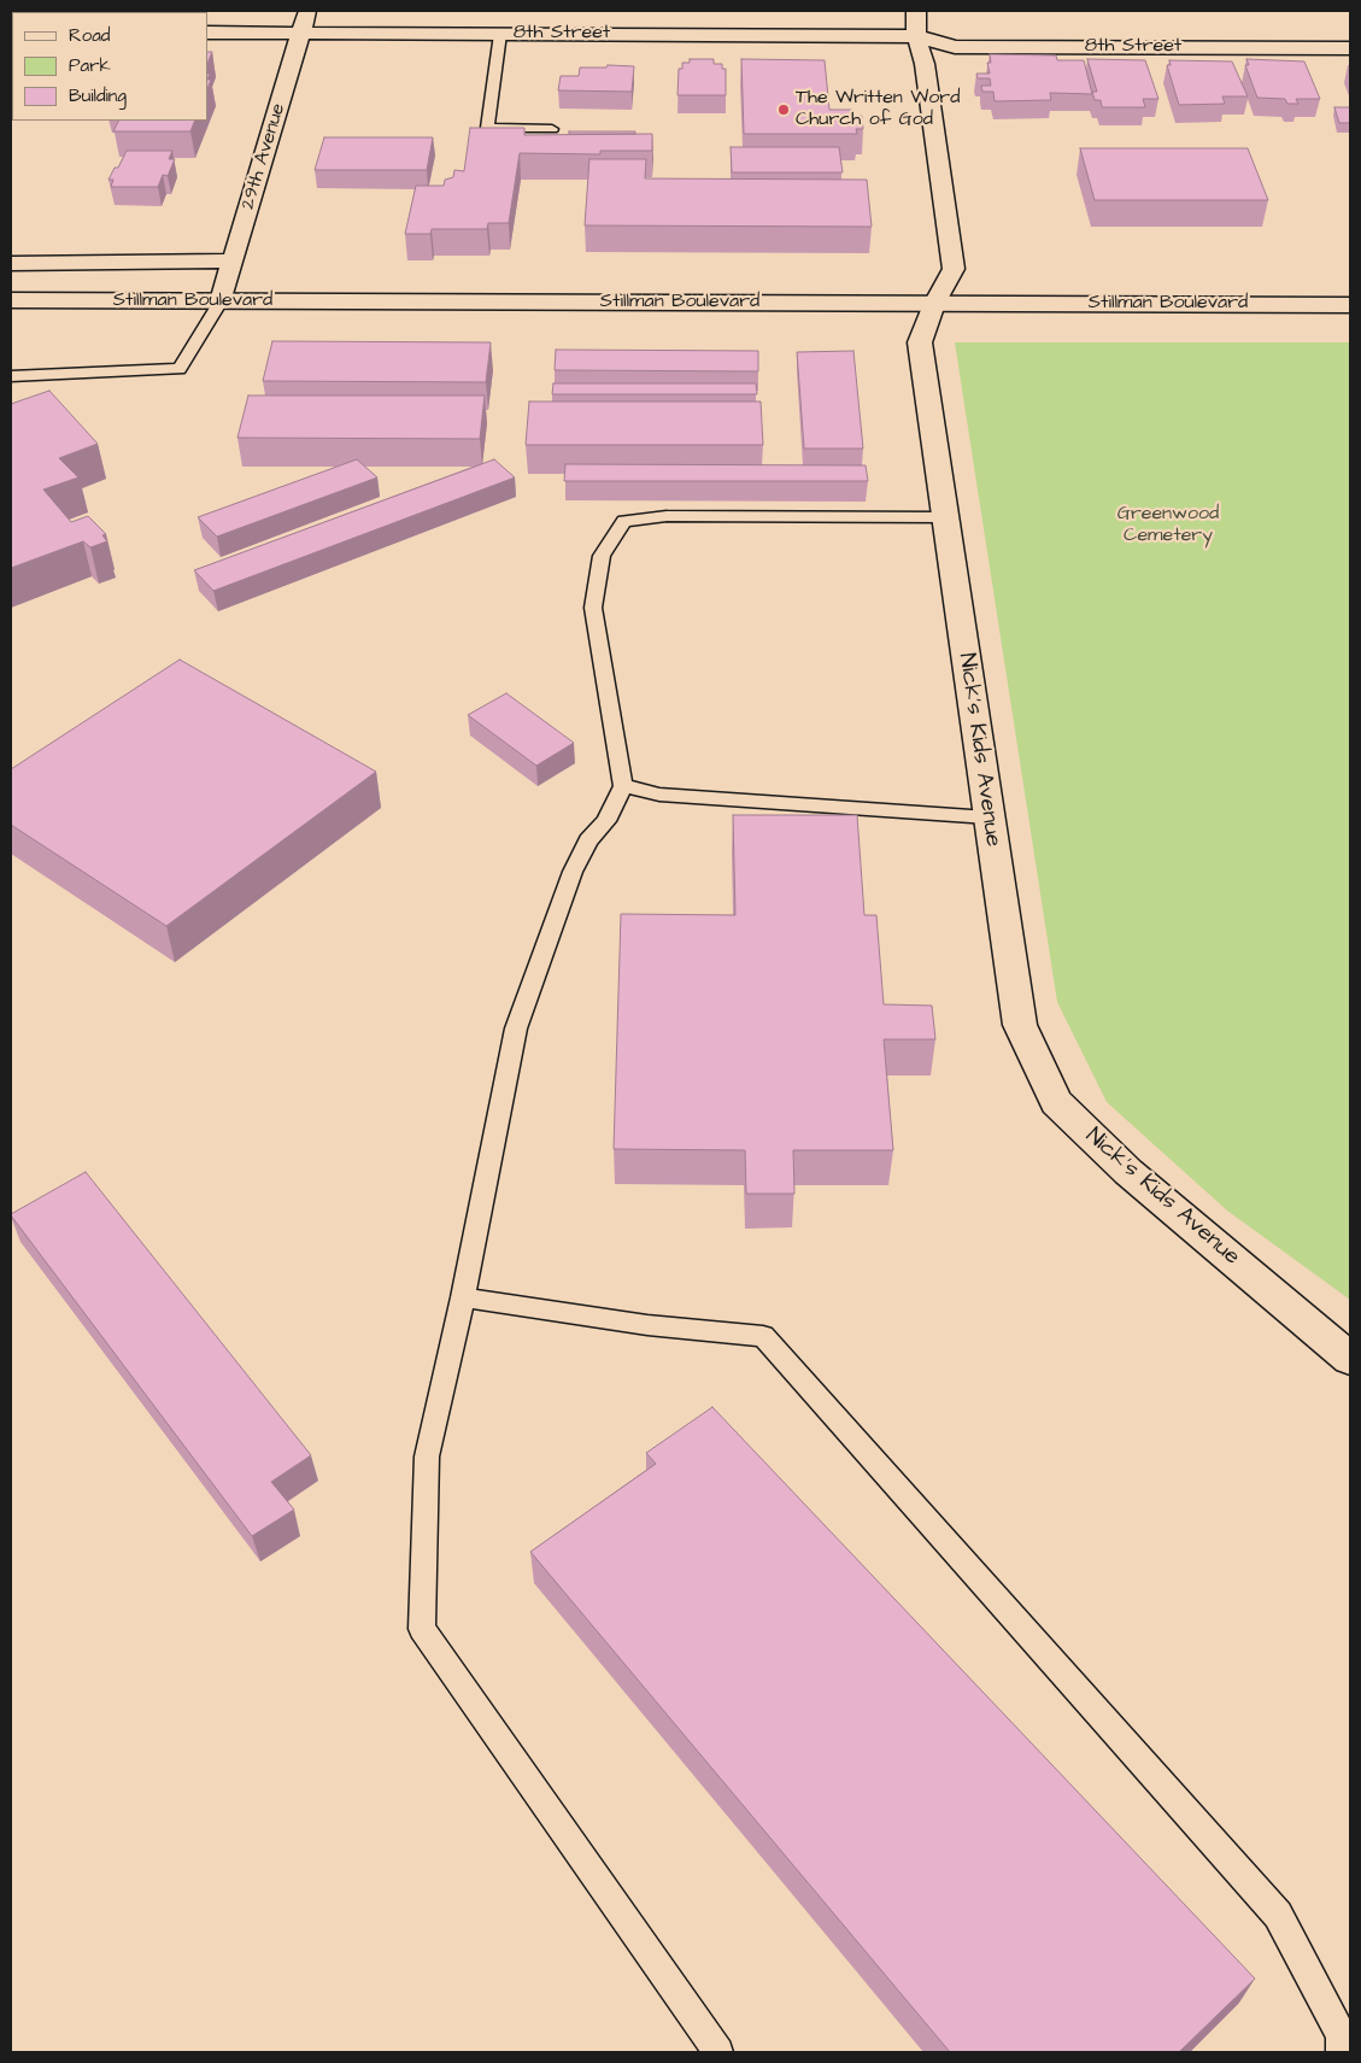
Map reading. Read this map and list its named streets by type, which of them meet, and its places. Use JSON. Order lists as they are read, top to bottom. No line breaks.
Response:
{"streets":{"street":["8th Street","29th Avenue","Stillman Boulevard","Nick's Kids Avenue"]},"crossings":[["8th Street","29th Avenue"],["8th Street","Nick's Kids Avenue"],["29th Avenue","Stillman Boulevard"],["Stillman Boulevard","Nick's Kids Avenue"]],"parks":["Greenwood Cemetery"],"places":["The Written Word Church of God"],"legend":["Road","Park","Building"]}
